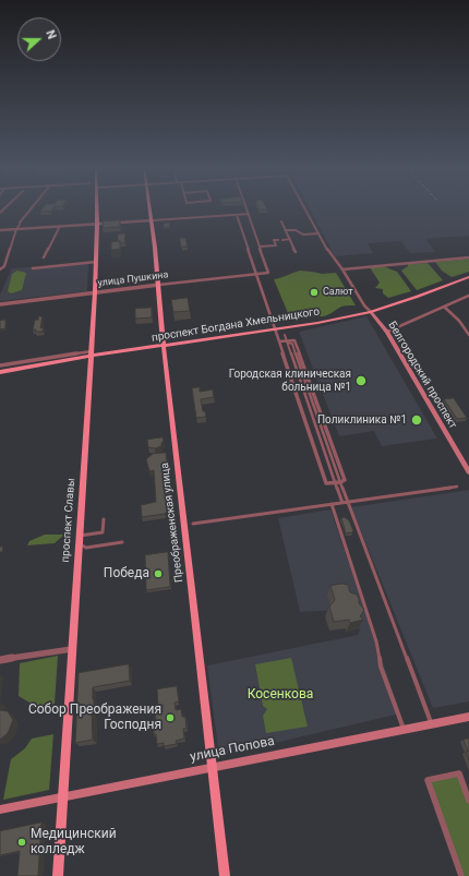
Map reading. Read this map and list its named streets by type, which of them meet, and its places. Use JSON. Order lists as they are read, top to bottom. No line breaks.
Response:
{"streets":{"main road":["проспект Богдана Хмельницкого","Белгородский проспект","проспект Славы","Преображенская улица","улица Попова"],"street":["улица Пушкина"]},"crossings":[["улица Пушкина","проспект Славы"],["улица Пушкина","Преображенская улица"],["проспект Богдана Хмельницкого","Белгородский проспект"],["проспект Богдана Хмельницкого","проспект Славы"],["проспект Богдана Хмельницкого","Преображенская улица"],["проспект Славы","улица Попова"],["Преображенская улица","улица Попова"]],"parks":["Косенкова"],"places":["Салют","Городская клиническая больница №1","Поликлиника №1","Победа","Собор Преображения Господня","Медицинский колледж"],"north":"right"}
